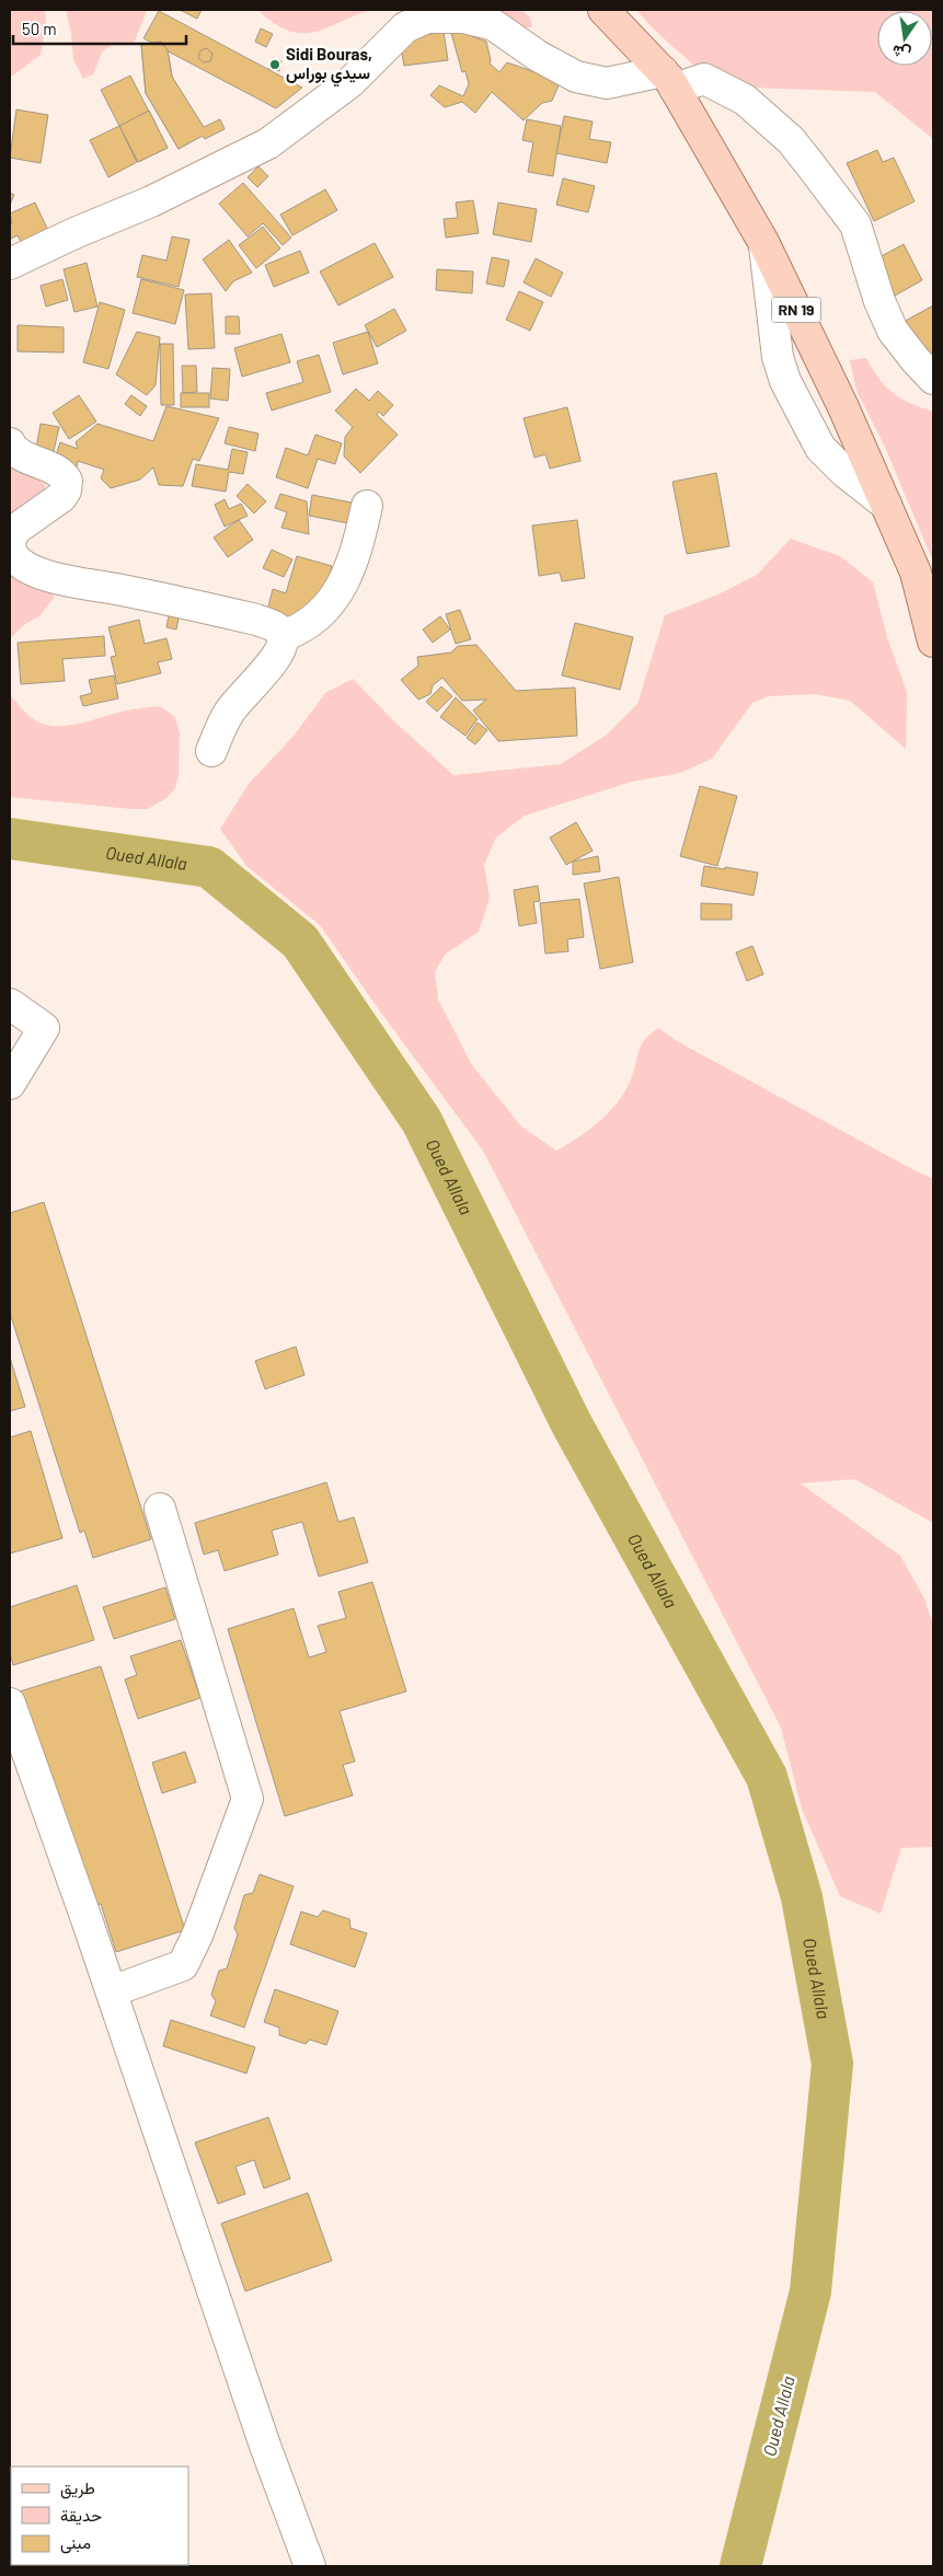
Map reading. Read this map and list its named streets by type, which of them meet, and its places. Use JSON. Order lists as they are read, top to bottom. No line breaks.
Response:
{"streets":{"main road":["RN 19"]},"water":["Oued Allala"],"places":["Sidi Bouras, سيدي بوراس"],"legend":["طريق","حديقة","مبنى"],"scale_bar":"50 m","north":"bottom"}
